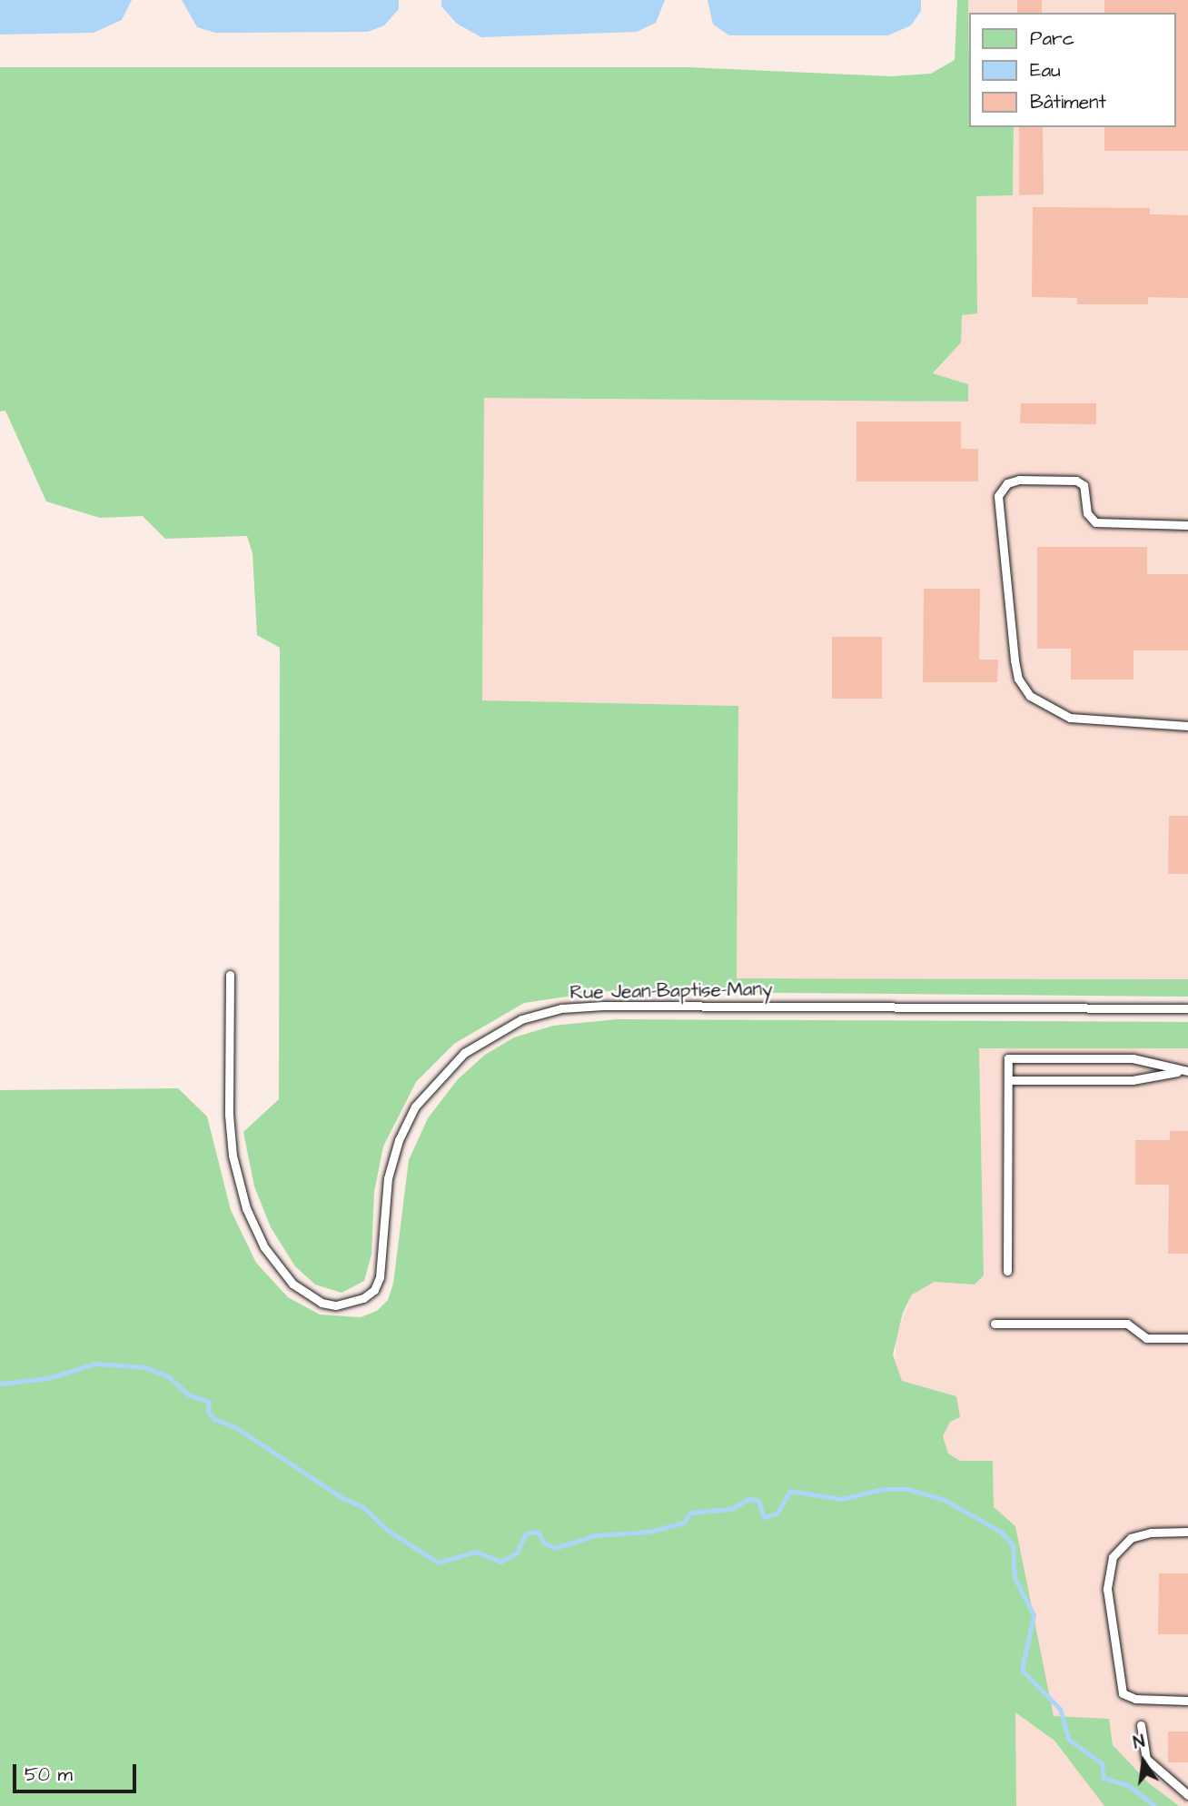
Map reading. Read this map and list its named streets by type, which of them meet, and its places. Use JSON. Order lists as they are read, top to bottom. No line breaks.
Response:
{"streets":{"lane":["Rue Jean-Baptise-Many"]},"legend":["Parc","Eau","Bâtiment"],"scale_bar":"50 m","north":"top"}
